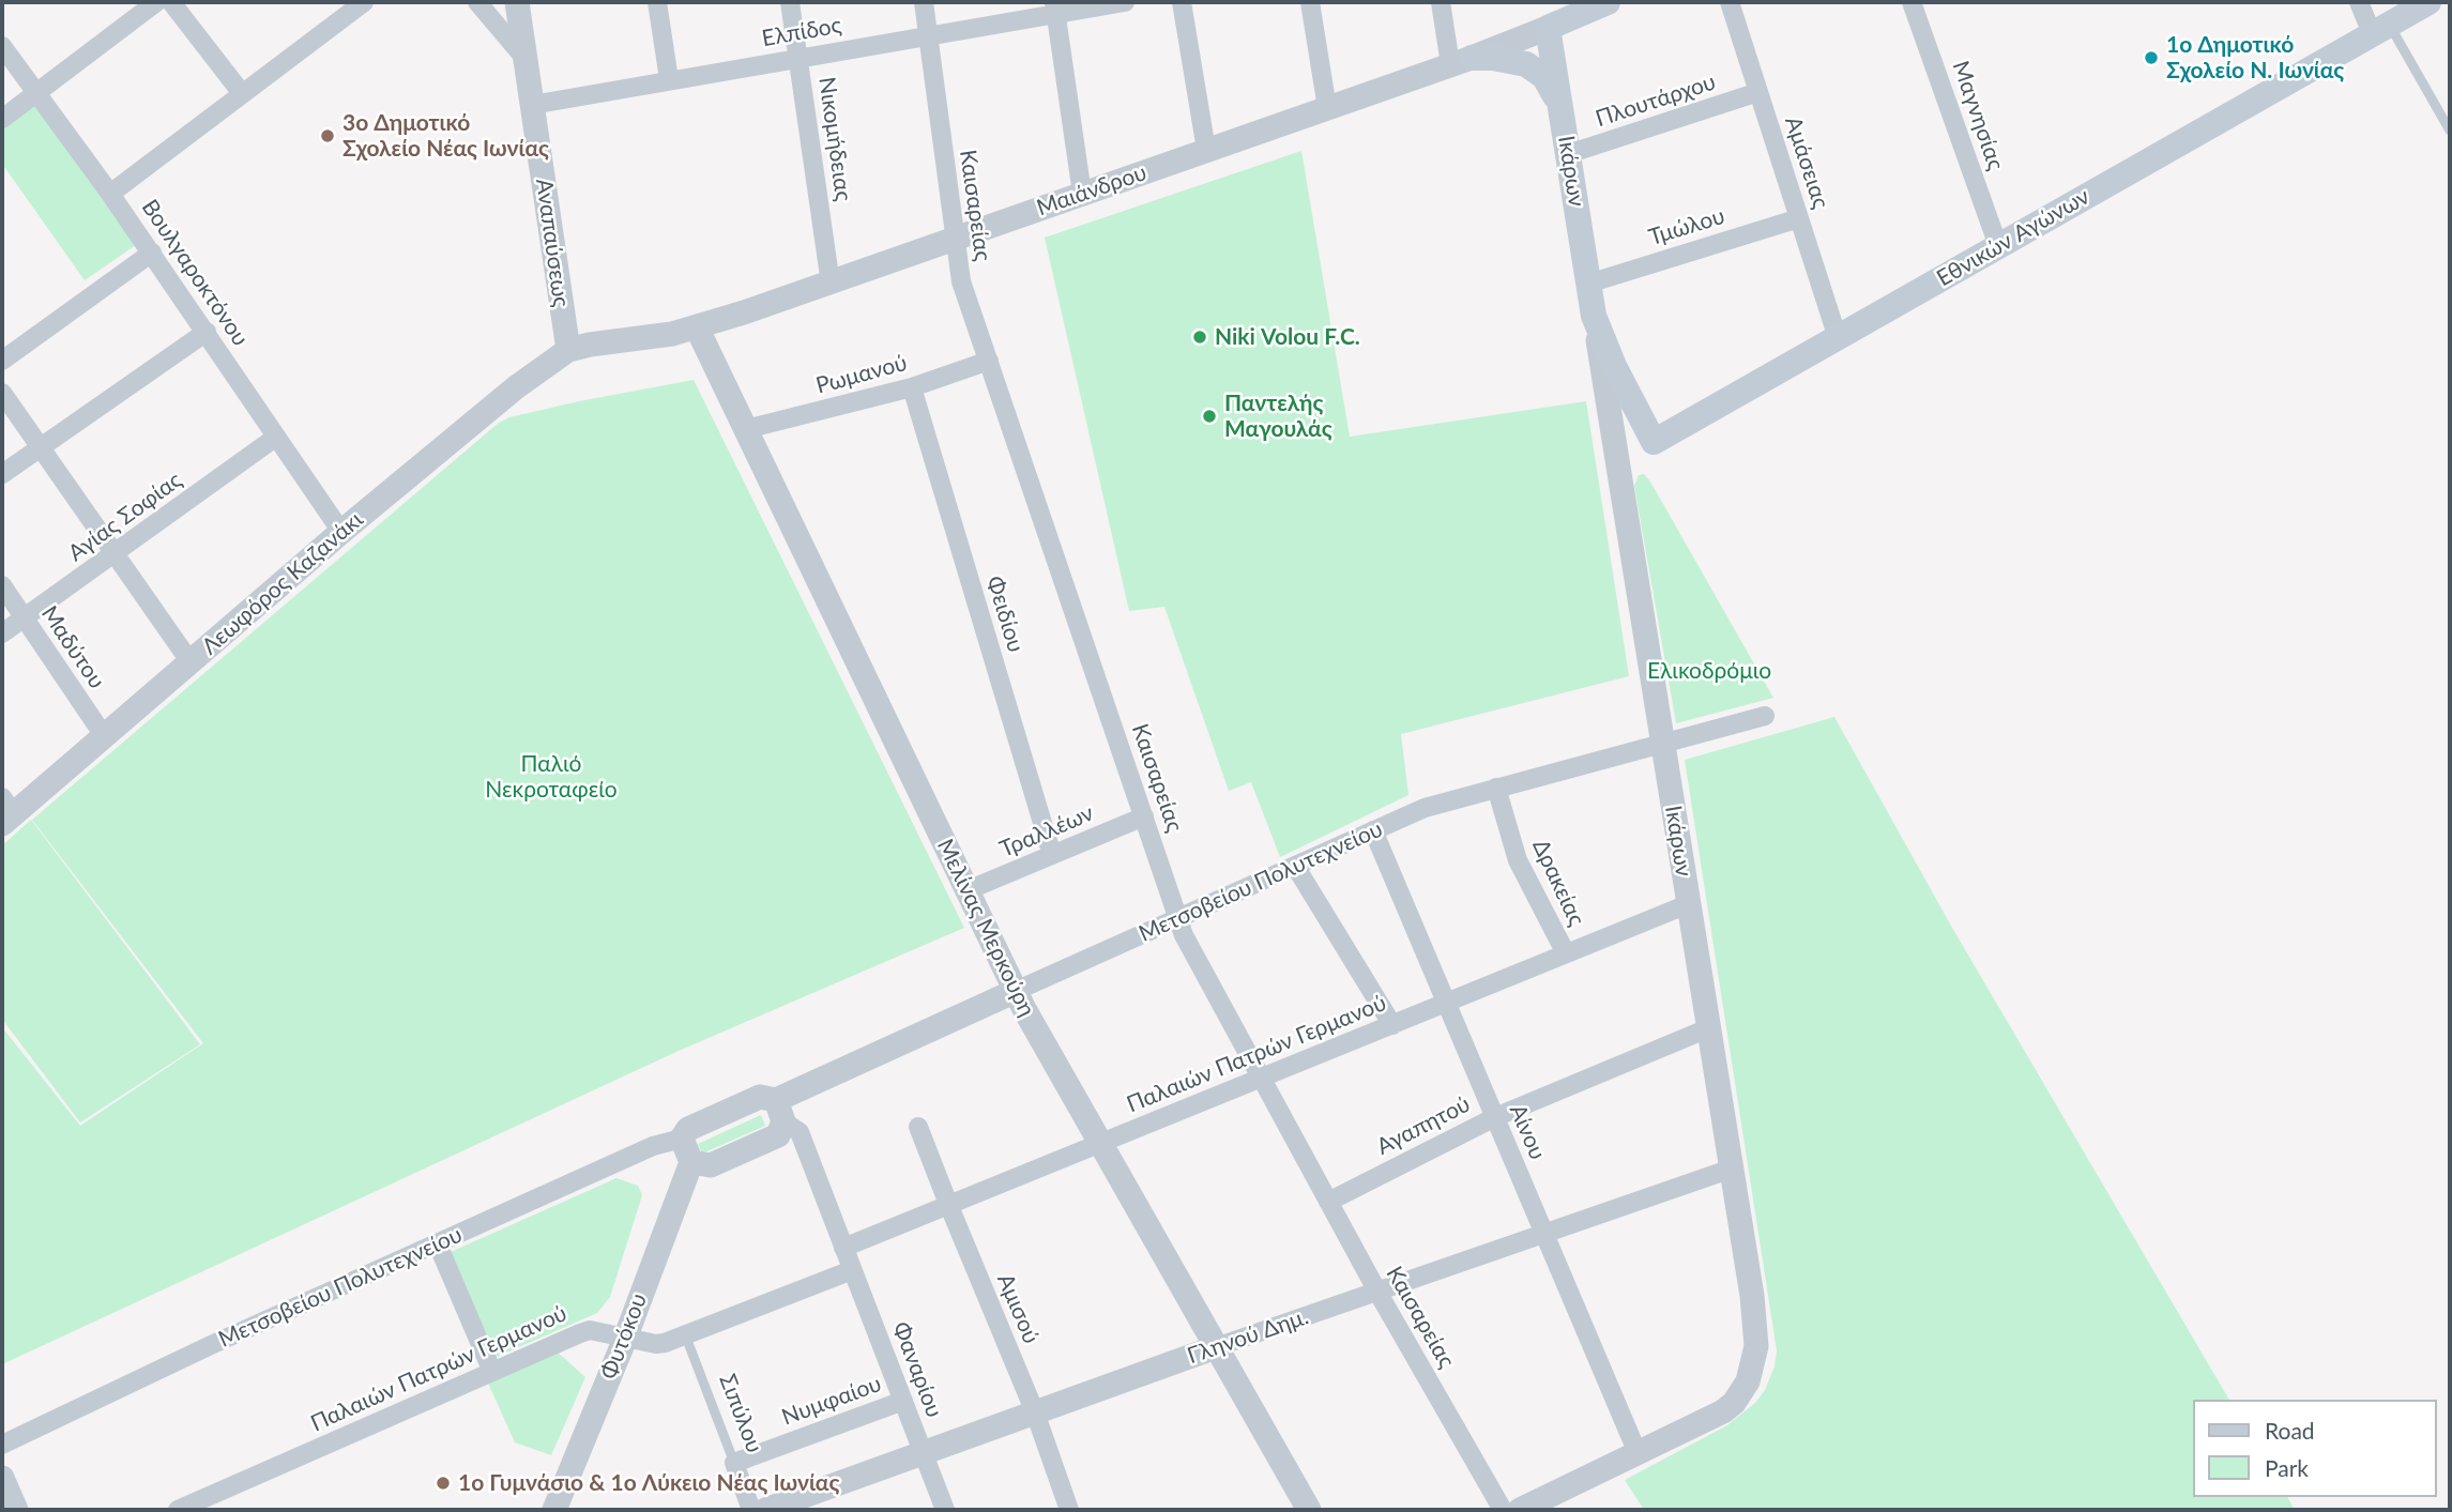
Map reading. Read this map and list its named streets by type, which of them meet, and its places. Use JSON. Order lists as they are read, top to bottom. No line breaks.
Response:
{"streets":{"main road":["Ικάρων","Μαιάνδρου","Εθνικών Αγώνων"],"street":["Ελπίδος","Πλουτάρχου","Μαγνησίας","Νικομήδειας","Αμάσειας","Καισαρείας","Τμώλου","Αναπαύσεως","Βουλγαροκτόνου","Ρωμανού","Αγίας Σοφίας","Λεωφόρος Καζανάκι","Φειδίου","Μαδύτου","Τραλλέων","Μετσοβείου Πολυτεχνείου","Δρακείας","Μελίνας Μερκούρη","Παλαιών Πατρών Γερμανού","Αγαπητού","Αίνου","Αμισού","Φυτόκου","Γληνού Δημ.","Φαναρίου","Νυμφαίου","Σιπύλου"]},"crossings":[["Ελπίδος","Νικομήδειας"],["Ελπίδος","Καισαρείας"],["Ελπίδος","Αναπαύσεως"],["Πλουτάρχου","Αμάσειας"],["Πλουτάρχου","Ικάρων"],["Μαγνησίας","Εθνικών Αγώνων"],["Νικομήδειας","Μαιάνδρου"],["Αμάσειας","Τμώλου"],["Αμάσειας","Εθνικών Αγώνων"],["Ικάρων","Μαιάνδρου"],["Ικάρων","Τμώλου"],["Ικάρων","Εθνικών Αγώνων"],["Ικάρων","Μετσοβείου Πολυτεχνείου"],["Ικάρων","Παλαιών Πατρών Γερμανού"],["Ικάρων","Αγαπητού"],["Ικάρων","Αίνου"],["Ικάρων","Γληνού Δημ."],["Μαιάνδρου","Καισαρείας"],["Μαιάνδρου","Αναπαύσεως"],["Μαιάνδρου","Λεωφόρος Καζανάκι"],["Μαιάνδρου","Μελίνας Μερκούρη"],["Καισαρείας","Ρωμανού"],["Καισαρείας","Τραλλέων"],["Καισαρείας","Μετσοβείου Πολυτεχνείου"],["Καισαρείας","Παλαιών Πατρών Γερμανού"],["Καισαρείας","Αγαπητού"],["Καισαρείας","Γληνού Δημ."],["Αναπαύσεως","Λεωφόρος Καζανάκι"],["Βουλγαροκτόνου","Αγίας Σοφίας"],["Βουλγαροκτόνου","Λεωφόρος Καζανάκι"],["Ρωμανού","Φειδίου"],["Ρωμανού","Μελίνας Μερκούρη"],["Αγίας Σοφίας","Μαδύτου"],["Λεωφόρος Καζανάκι","Μαδύτου"],["Φειδίου","Τραλλέων"],["Τραλλέων","Μελίνας Μερκούρη"],["Μετσοβείου Πολυτεχνείου","Δρακείας"],["Μετσοβείου Πολυτεχνείου","Μελίνας Μερκούρη"],["Μετσοβείου Πολυτεχνείου","Αίνου"],["Μετσοβείου Πολυτεχνείου","Φαναρίου"],["Δρακείας","Παλαιών Πατρών Γερμανού"],["Μελίνας Μερκούρη","Παλαιών Πατρών Γερμανού"],["Μελίνας Μερκούρη","Γληνού Δημ."],["Παλαιών Πατρών Γερμανού","Αίνου"],["Παλαιών Πατρών Γερμανού","Αμισού"],["Παλαιών Πατρών Γερμανού","Φυτόκου"],["Παλαιών Πατρών Γερμανού","Φαναρίου"],["Παλαιών Πατρών Γερμανού","Σιπύλου"],["Αγαπητού","Αίνου"],["Αίνου","Γληνού Δημ."],["Αμισού","Γληνού Δημ."],["Γληνού Δημ.","Φαναρίου"],["Φαναρίου","Νυμφαίου"],["Νυμφαίου","Σιπύλου"]],"parks":["Ελικοδρόμιο","Παλιό Νεκροταφείο"],"places":["1ο Δημοτικό Σχολείο Ν. Ιωνίας","3ο Δημοτικό Σχολείο Νέας Ιωνίας","Niki Volou F.C.","Παντελής Μαγουλάς","1ο Γυμνάσιο & 1ο Λύκειο Νέας Ιωνίας"],"legend":["Road","Park"]}
